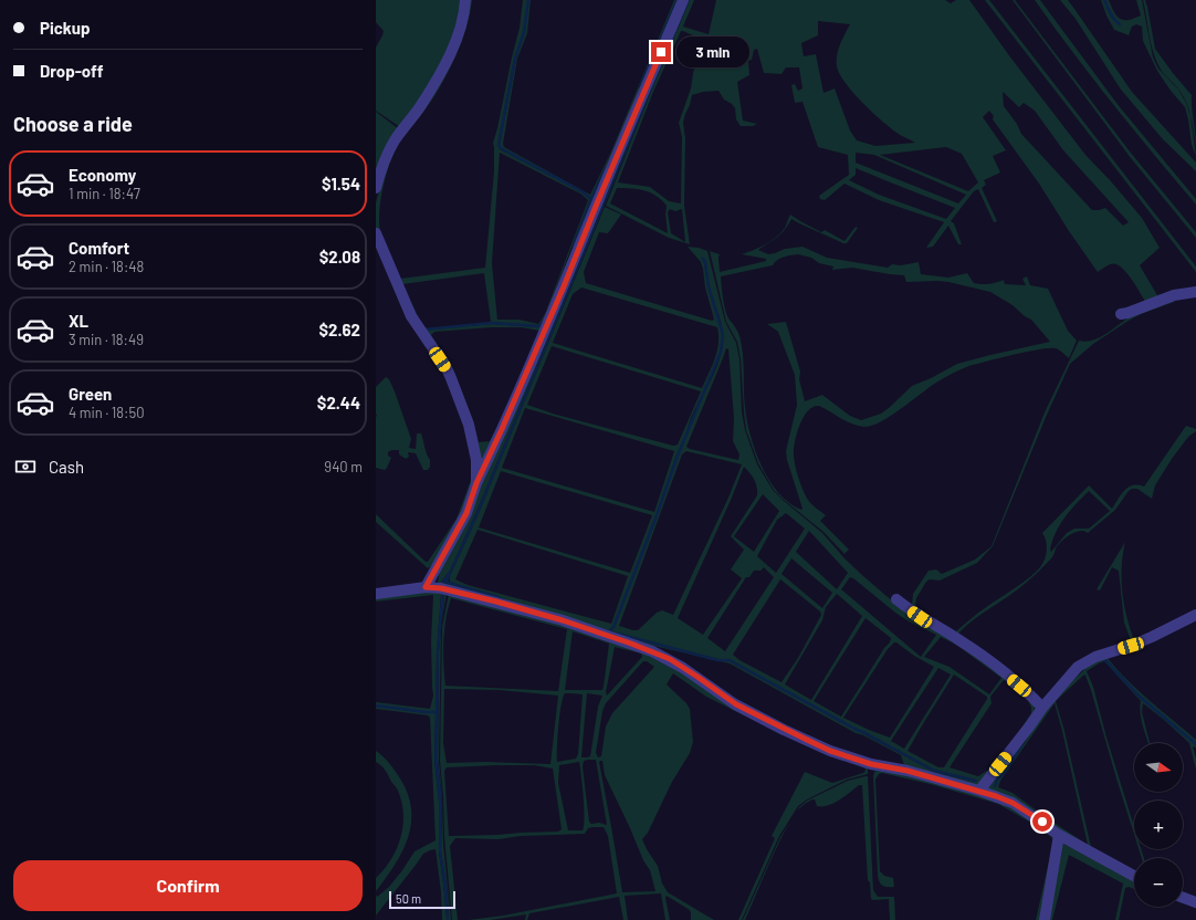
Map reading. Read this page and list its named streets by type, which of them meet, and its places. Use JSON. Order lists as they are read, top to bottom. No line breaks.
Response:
{"scale_bar":"50 m","north":"right","page":{"banner":["Pickup","Drop-off"],"bubble":"3 min","heading":"Choose a ride","list":[{"name":"Economy","note":"1 min · 18:47","value":"$1.54"},{"name":"Comfort","note":"2 min · 18:48","value":"$2.08"},{"name":"XL","note":"3 min · 18:49","value":"$2.62"},{"name":"Green","note":"4 min · 18:50","value":"$2.44"}],"pay":["Cash","940 m"],"map_buttons":["+","−"],"buttons":"Confirm","scale":"50 m"}}
